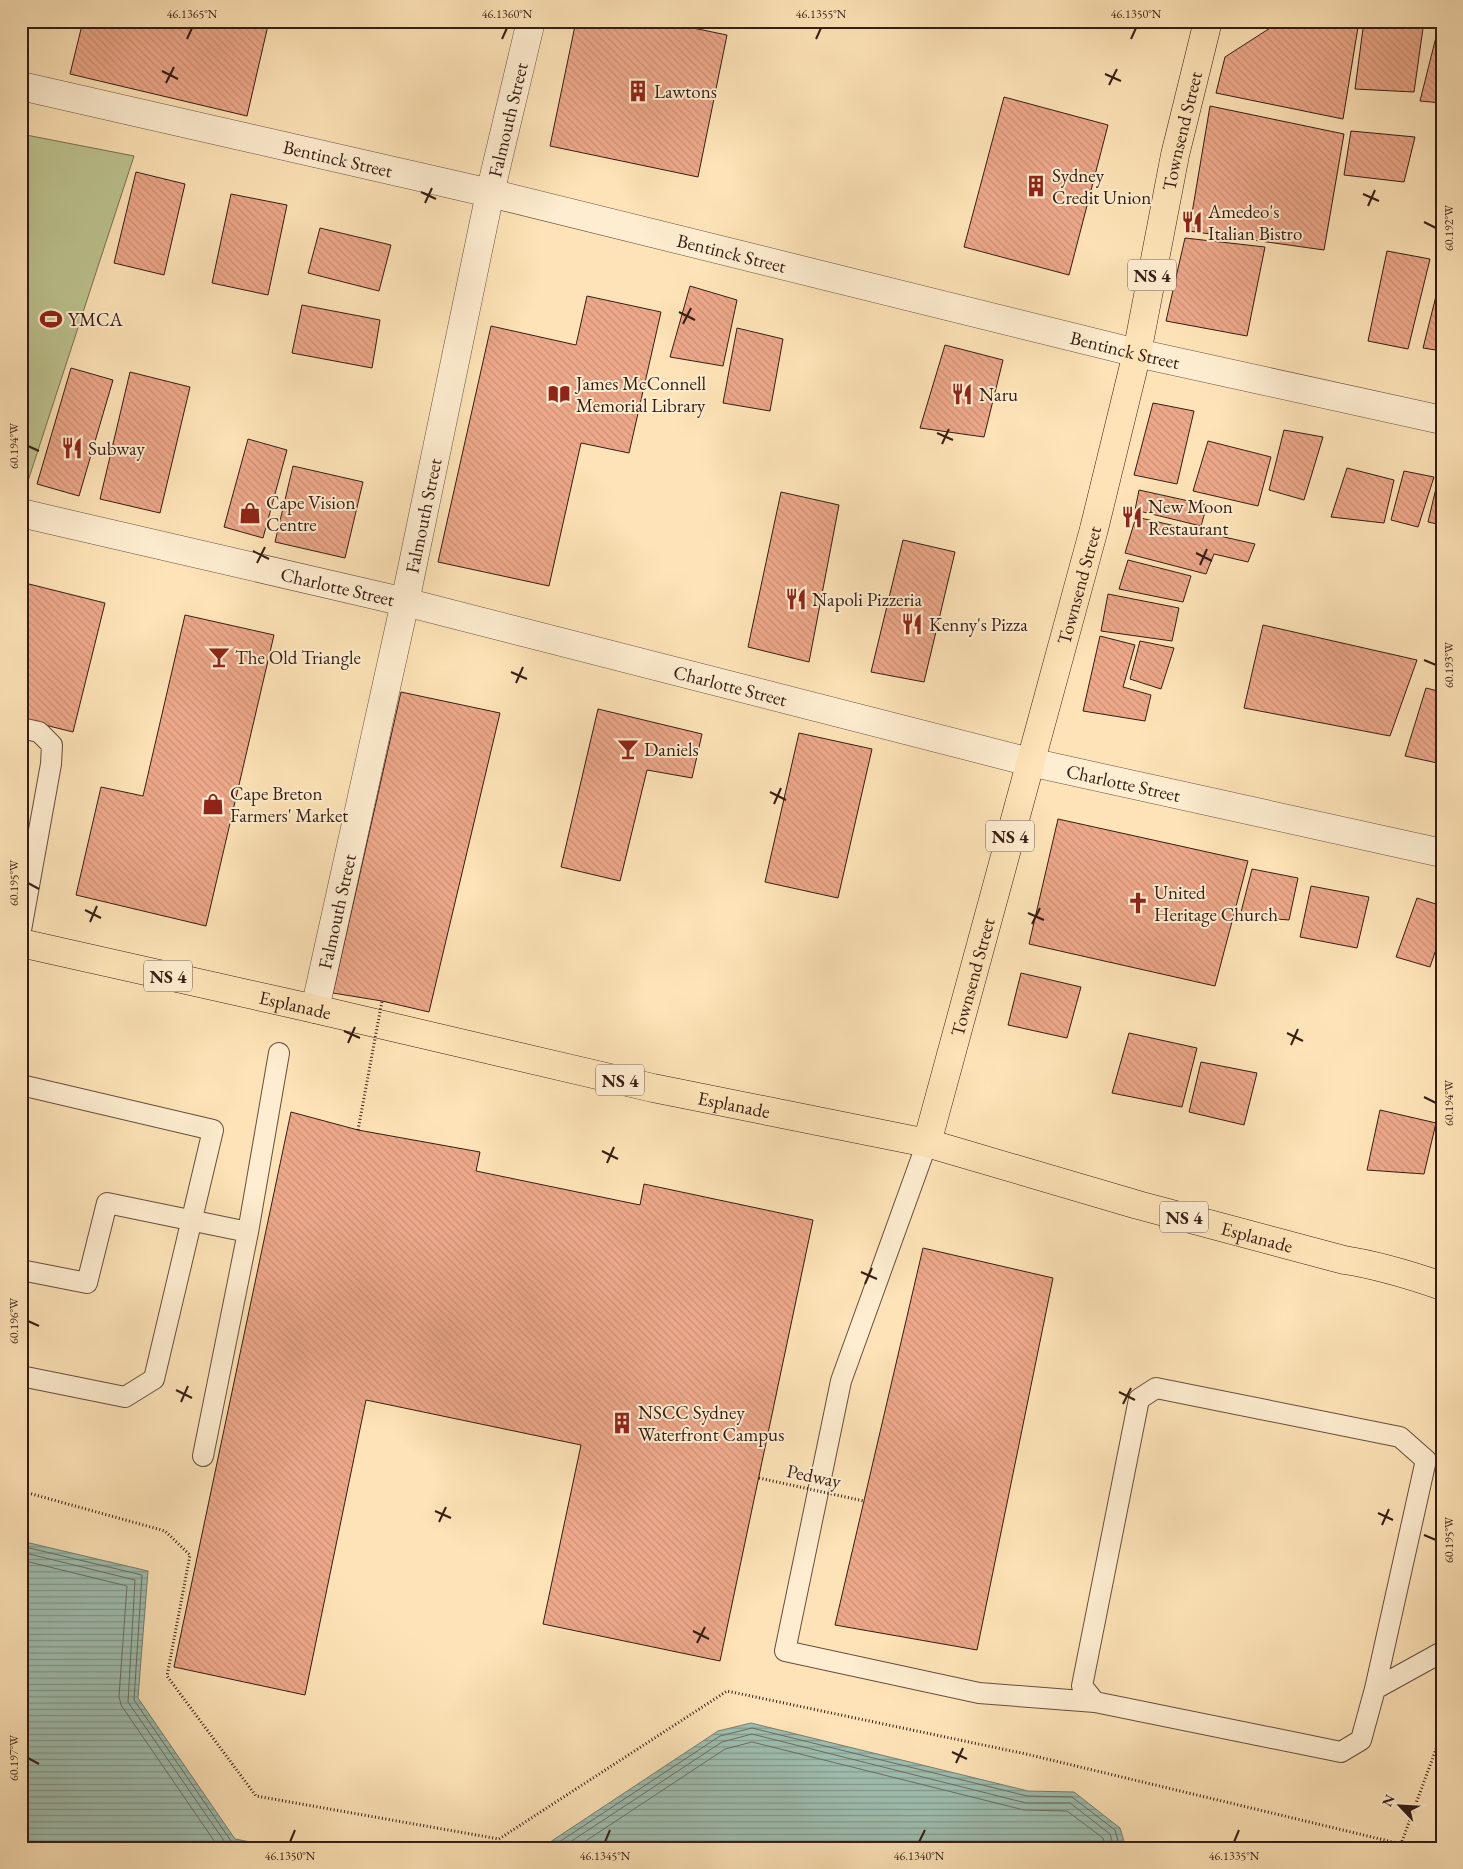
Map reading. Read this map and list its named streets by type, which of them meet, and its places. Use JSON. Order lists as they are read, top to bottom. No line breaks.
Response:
{"streets":{"main road":["Townsend Street","NS 4","Esplanade"],"street":["Falmouth Street","Bentinck Street","Charlotte Street"],"path":["Pedway"]},"crossings":[["Falmouth Street","Bentinck Street"],["Falmouth Street","Charlotte Street"],["Falmouth Street","Esplanade"],["Townsend Street","Bentinck Street"],["Townsend Street","Charlotte Street"],["Townsend Street","Esplanade"]],"places":{"building":["Lawtons","Sydney Credit Union","NSCC Sydney Waterfront Campus"],"restaurant":["Amedeo's Italian Bistro","Naru","Subway","New Moon Restaurant","Napoli Pizzeria","Kenny's Pizza"],"sports":["YMCA"],"library":["James McConnell Memorial Library"],"shop":["Cape Vision Centre","Cape Breton Farmers' Market"],"bar":["The Old Triangle","Daniels"],"church":["United Heritage Church"]},"north":"top left","coordinates":["46.1365°N","46.1360°N","46.1355°N","46.1350°N","60.192°W","60.194°W","60.193°W","60.195°W","60.196°W","60.197°W","46.1345°N","46.1340°N","46.1335°N"]}
